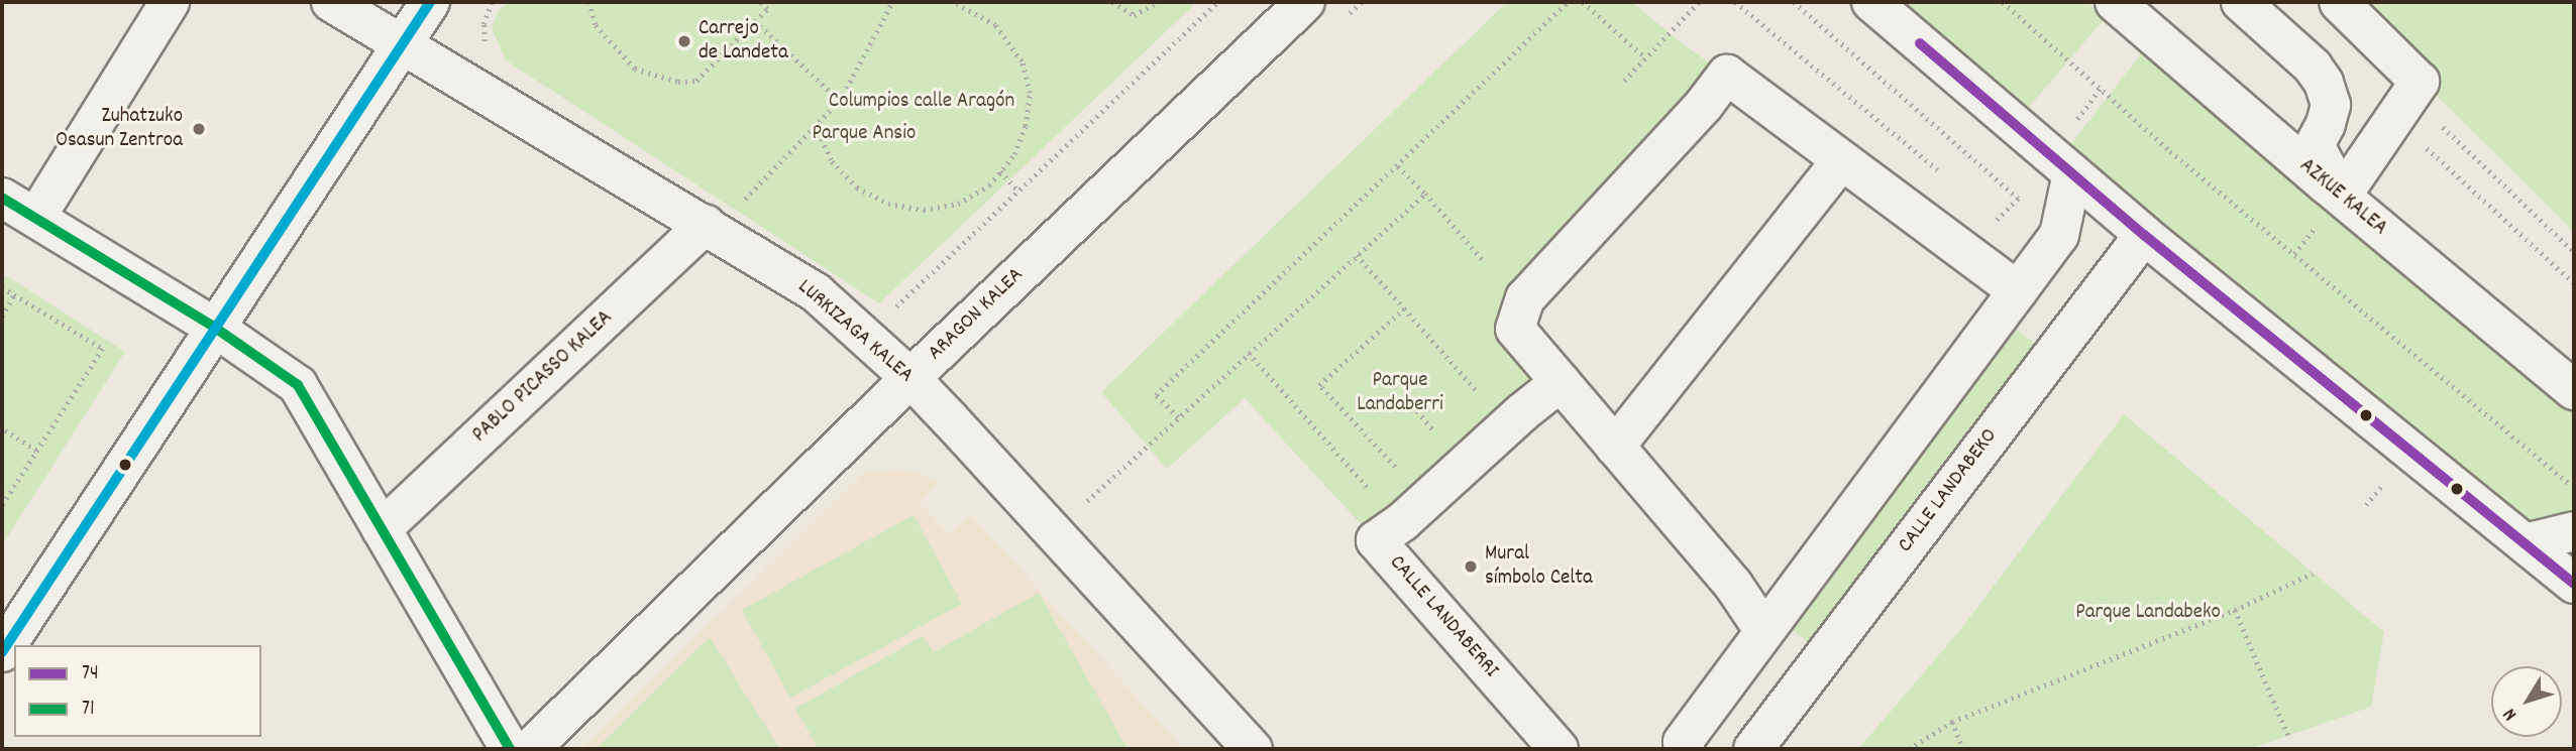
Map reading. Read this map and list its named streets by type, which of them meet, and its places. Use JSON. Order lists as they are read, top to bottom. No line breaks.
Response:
{"streets":{"street":["AZKUE KALEA","ARAGON KALEA","LURKIZAGA KALEA","PABLO PICASSO KALEA","CALLE LANDABEKO","CALLE LANDABERRI"]},"crossings":[["ARAGON KALEA","LURKIZAGA KALEA"],["LURKIZAGA KALEA","PABLO PICASSO KALEA"]],"parks":["Columpios calle Aragón","Parque Ansio","Parque Landaberri","Parque Landabeko"],"places":["Carrejo de Landeta","Zuhatzuko Osasun Zentroa","Mural símbolo Celta"],"lines":["transit line 74","transit line 71"],"legend":["74","71"],"north":"bottom left"}
